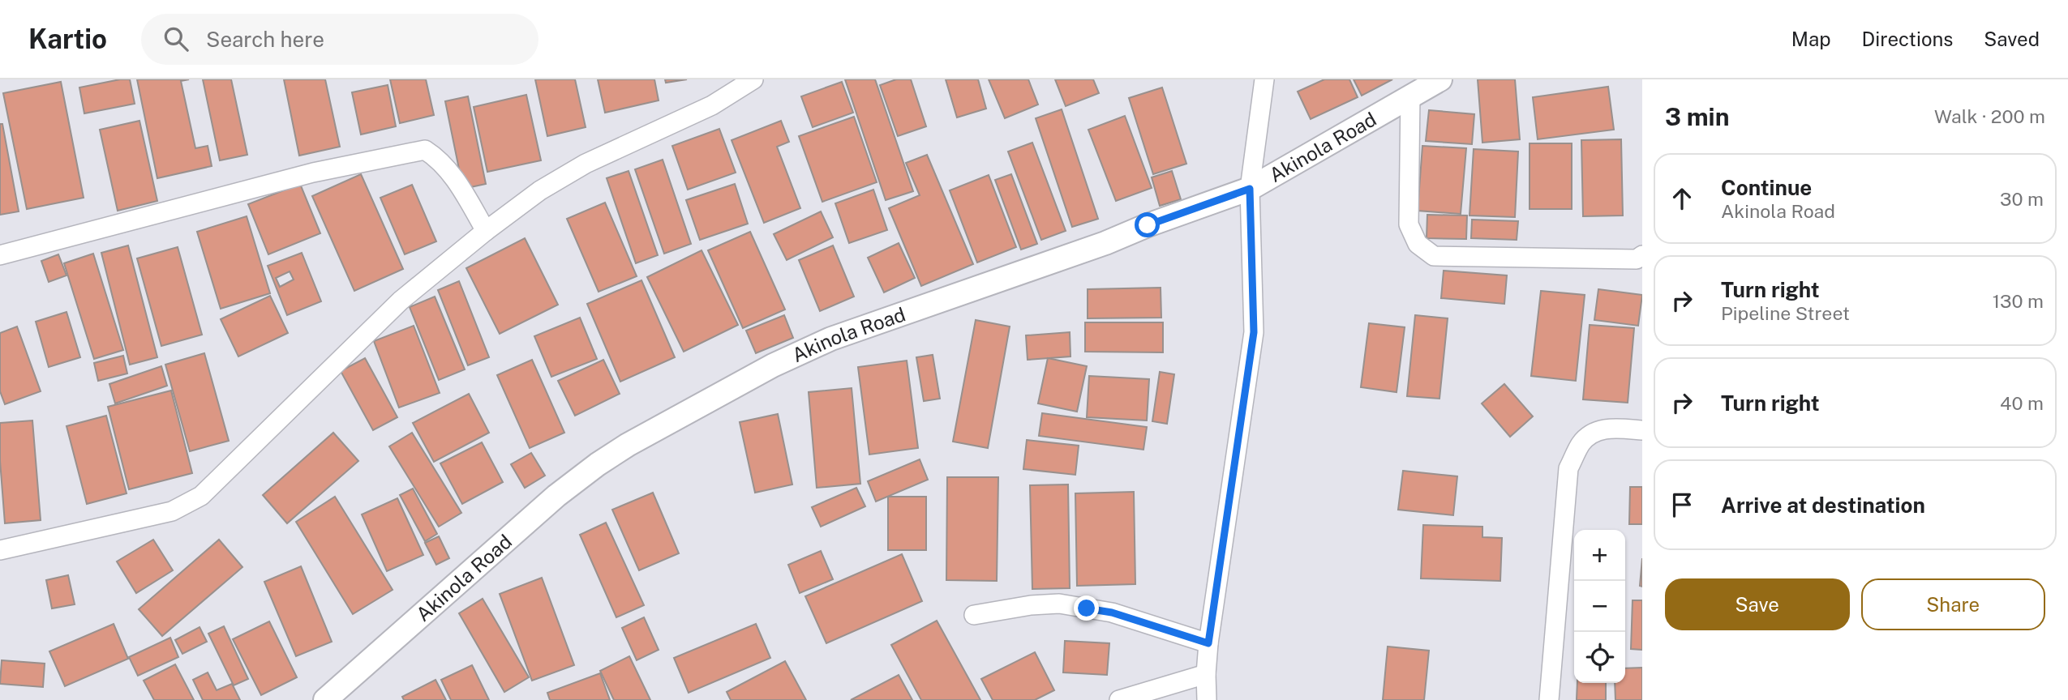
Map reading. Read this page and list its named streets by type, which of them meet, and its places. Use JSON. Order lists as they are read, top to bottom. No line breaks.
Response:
{"streets":{"street":["Akinola Road"]},"page":{"header":"Kartio","search":"Search here","nav":["Map","Directions","Saved"],"heading":["3 min","Walk · 200 m"],"list":[["Continue","Akinola Road","30 m"],["Turn right","Pipeline Street","130 m"],["Turn right","40 m"],"Arrive at destination"],"map_buttons":["+","−"],"buttons":["Save","Share"]}}
